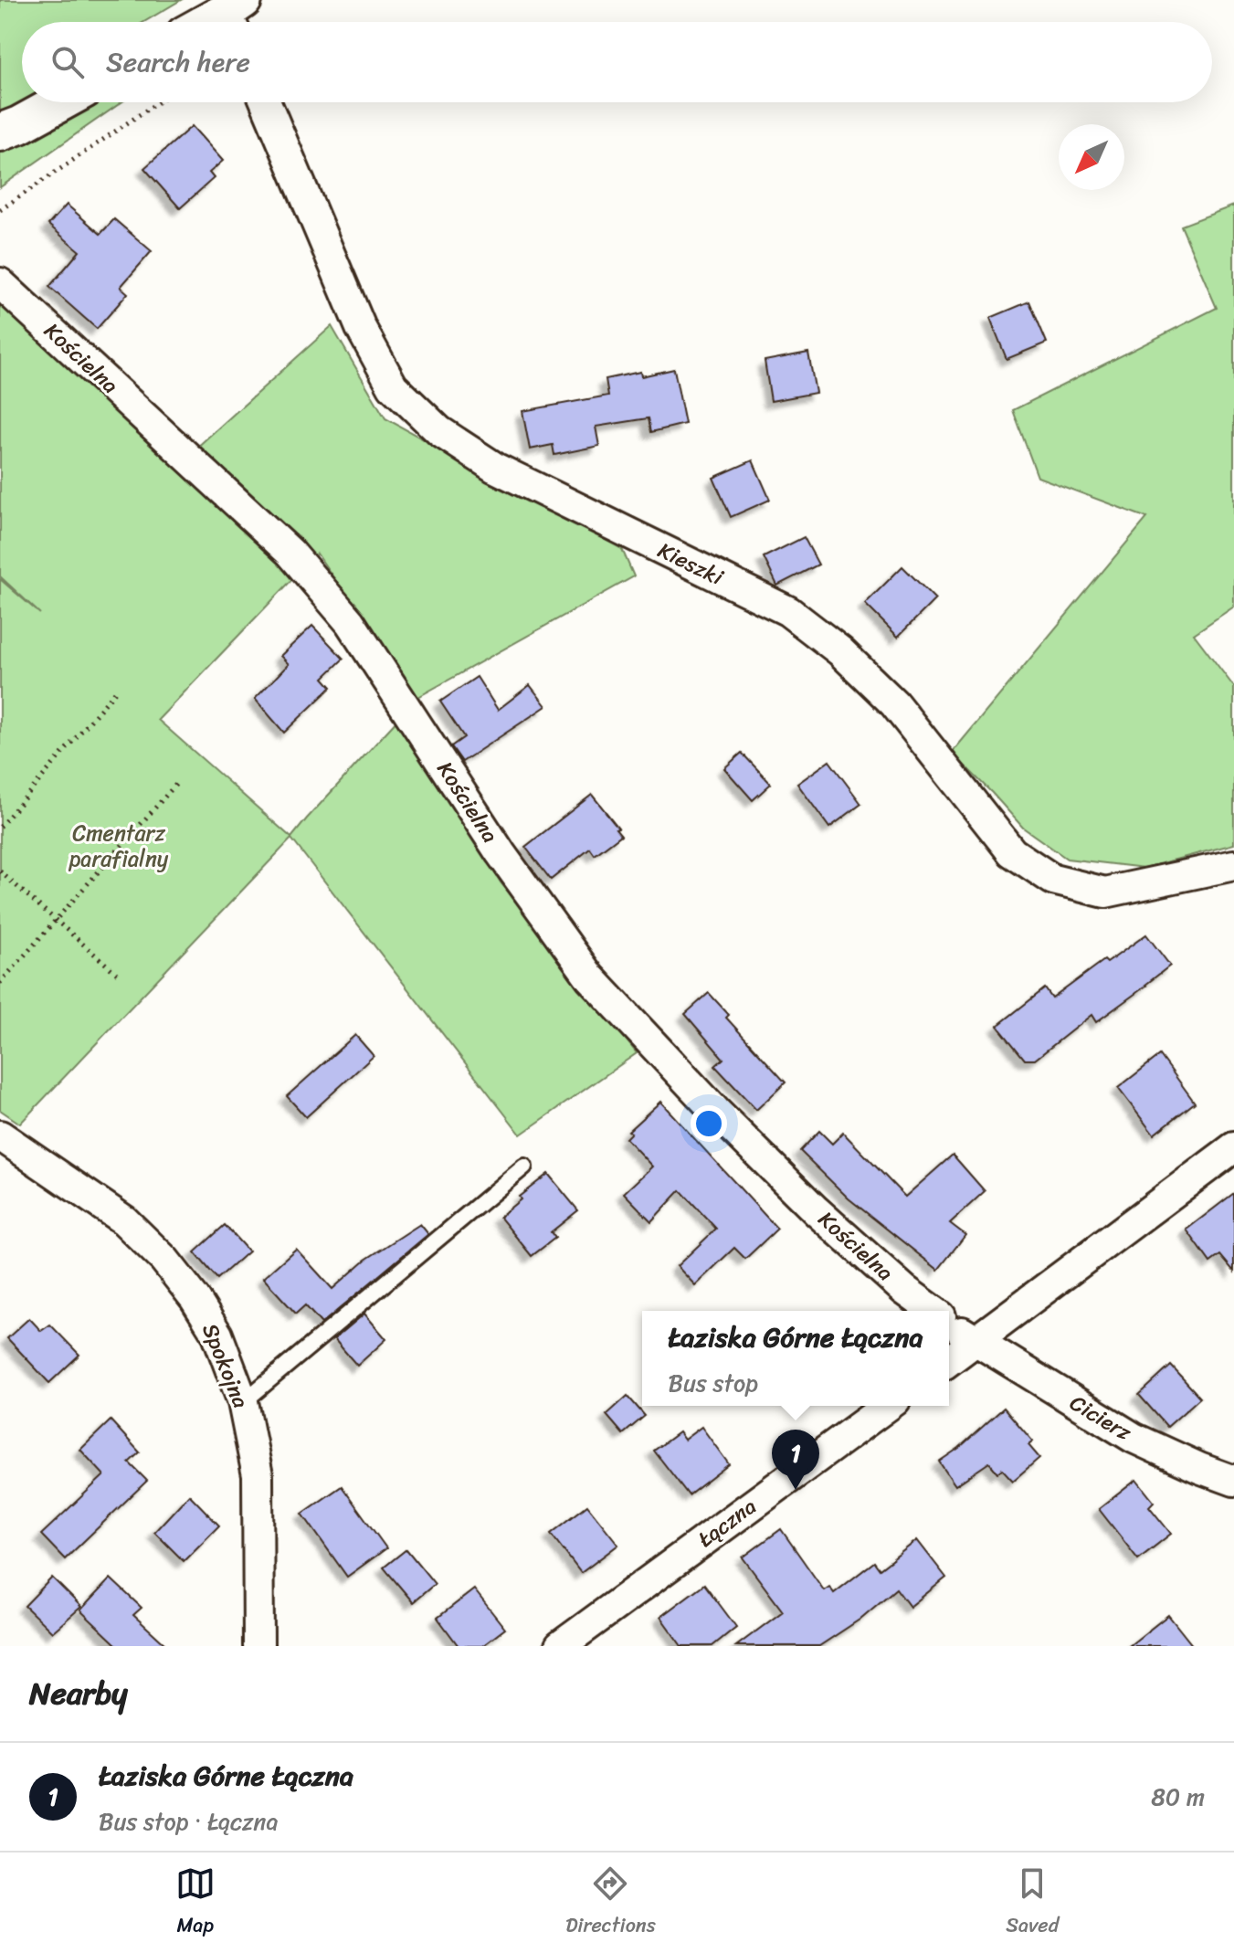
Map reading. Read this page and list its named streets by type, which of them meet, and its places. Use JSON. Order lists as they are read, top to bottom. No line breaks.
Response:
{"streets":{"street":["Kościelna","Kieszki","Spokojna","Cicierz","Łączna"]},"crossings":[["Kościelna","Cicierz"]],"parks":["Cmentarz parafialny"],"north":"bottom left","page":{"search":"Search here","popup":["Łaziska Górne Łączna","Bus stop"],"pins":"1","heading":"Nearby","list":[{"mark":"1","name":"Łaziska Górne Łączna","note":"Bus stop · Łączna","value":"80 m"}],"nav":["Map","Directions","Saved"]}}
